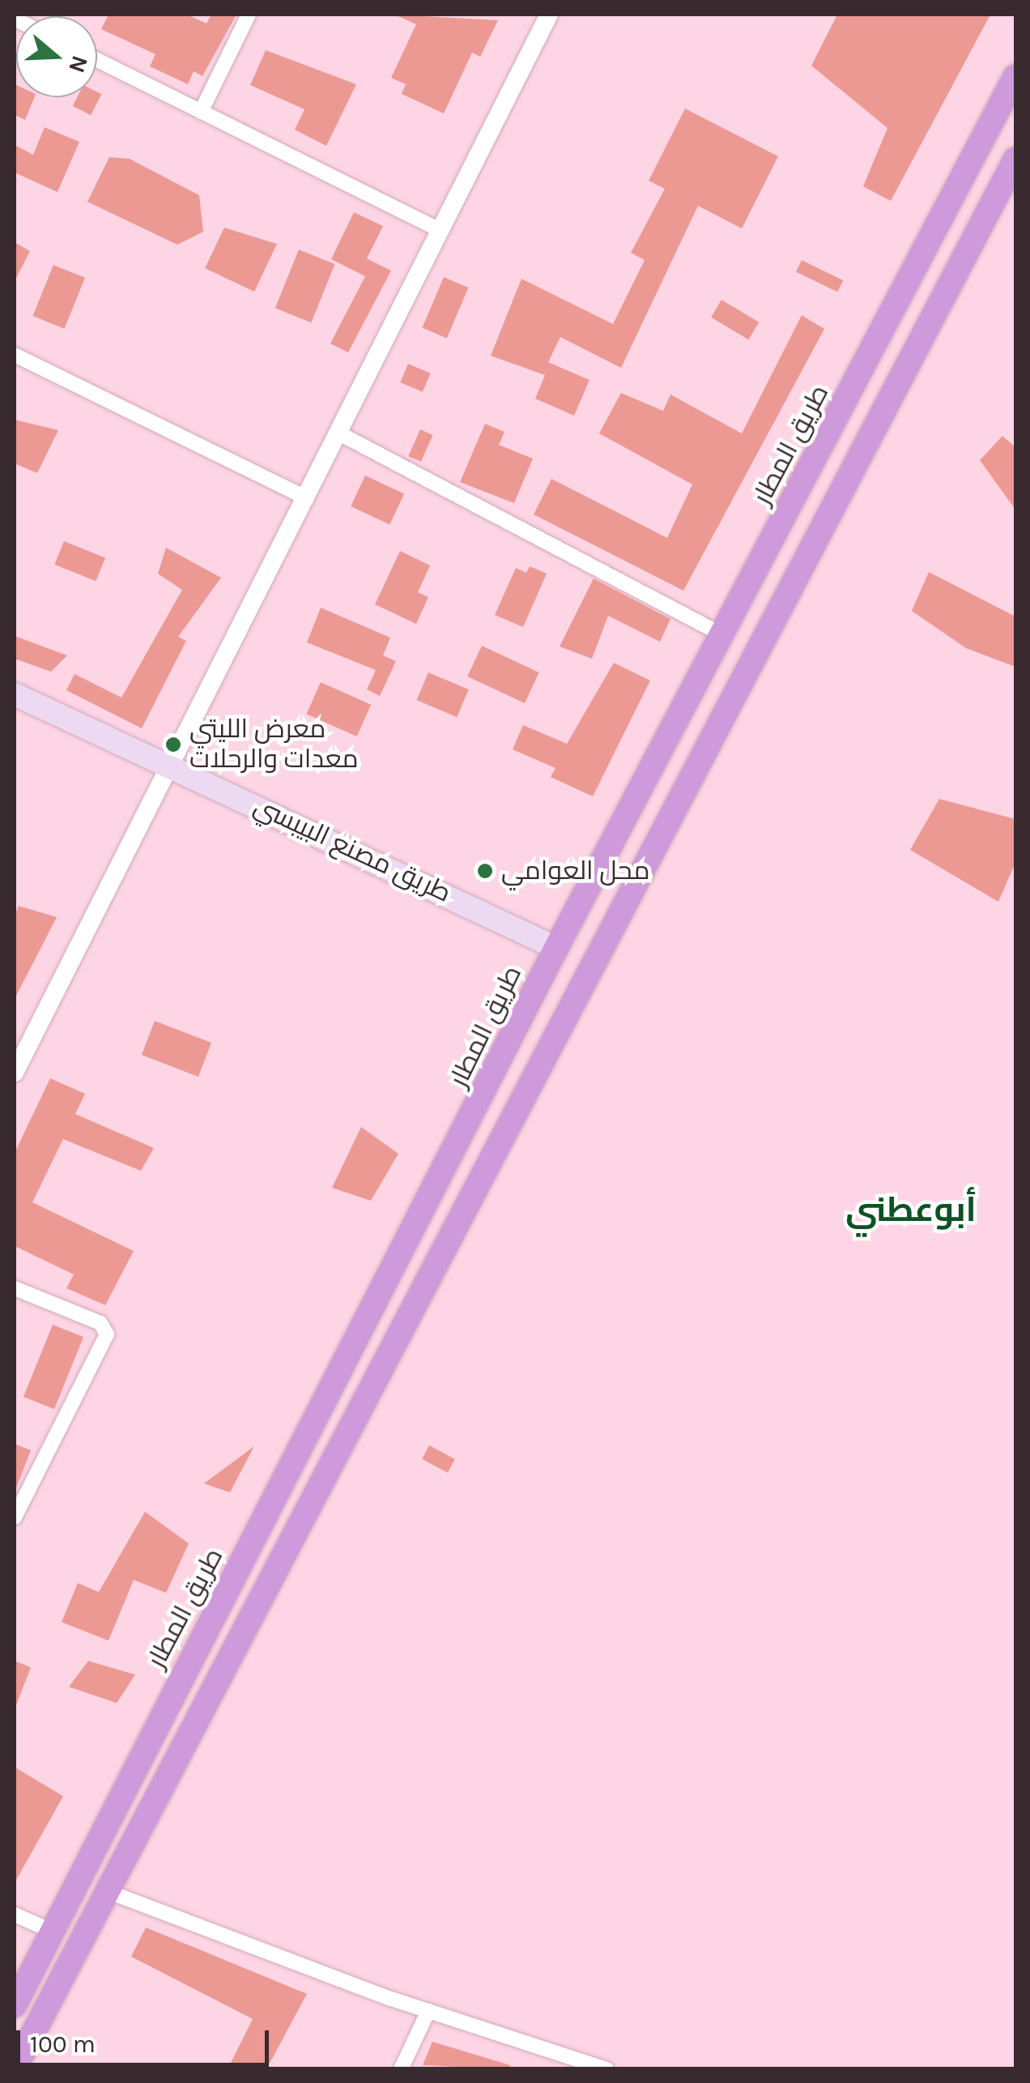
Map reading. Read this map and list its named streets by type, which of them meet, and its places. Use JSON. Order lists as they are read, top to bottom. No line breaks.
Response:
{"streets":{"highway":["طريق المطار"],"main road":["طريق مصنع البيبسي"]},"crossings":[["طريق المطار","طريق مصنع البيبسي"]],"districts":["أبوعطني"],"places":["معرض الليتي معدات والرحلات","محل العوامي"],"scale_bar":"100 m","north":"right"}
